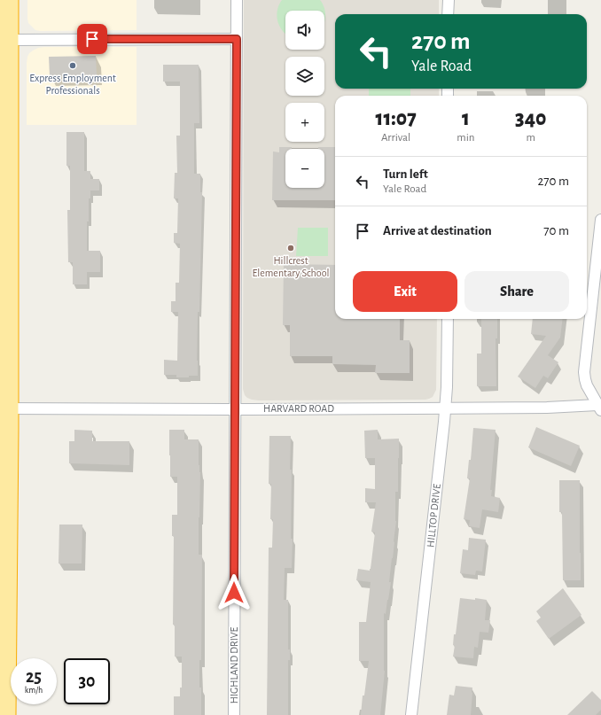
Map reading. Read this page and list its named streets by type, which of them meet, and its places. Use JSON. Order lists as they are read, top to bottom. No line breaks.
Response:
{"streets":{"street":["HARVARD ROAD","HILLTOP DRIVE","HIGHLAND DRIVE"]},"crossings":[["HARVARD ROAD","HILLTOP DRIVE"],["HARVARD ROAD","HIGHLAND DRIVE"]],"places":["Express Employment Professionals","Hillcrest Elementary School"],"page":{"map_buttons":["+","−"],"turn":["270 m","Yale Road"],"eta":["11:07","Arrival","1","min","340","m"],"list":[{"name":"Turn left","note":"Yale Road","value":"270 m"},{"name":"Arrive at destination","value":"70 m"}],"buttons":["Exit","Share"],"speed":"25 km/h","limit":"30"}}
